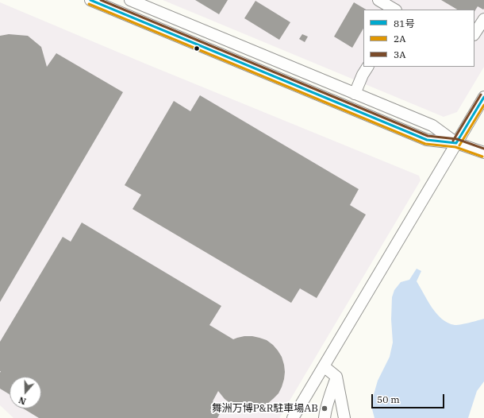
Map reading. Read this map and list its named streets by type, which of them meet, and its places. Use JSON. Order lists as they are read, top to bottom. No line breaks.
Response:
{"places":["舞洲万博P&R駐車場AB"],"lines":["transit line 81号","transit line 3A","transit line 2A"],"legend":["81号","2A","3A"],"scale_bar":"50 m","north":"bottom"}
